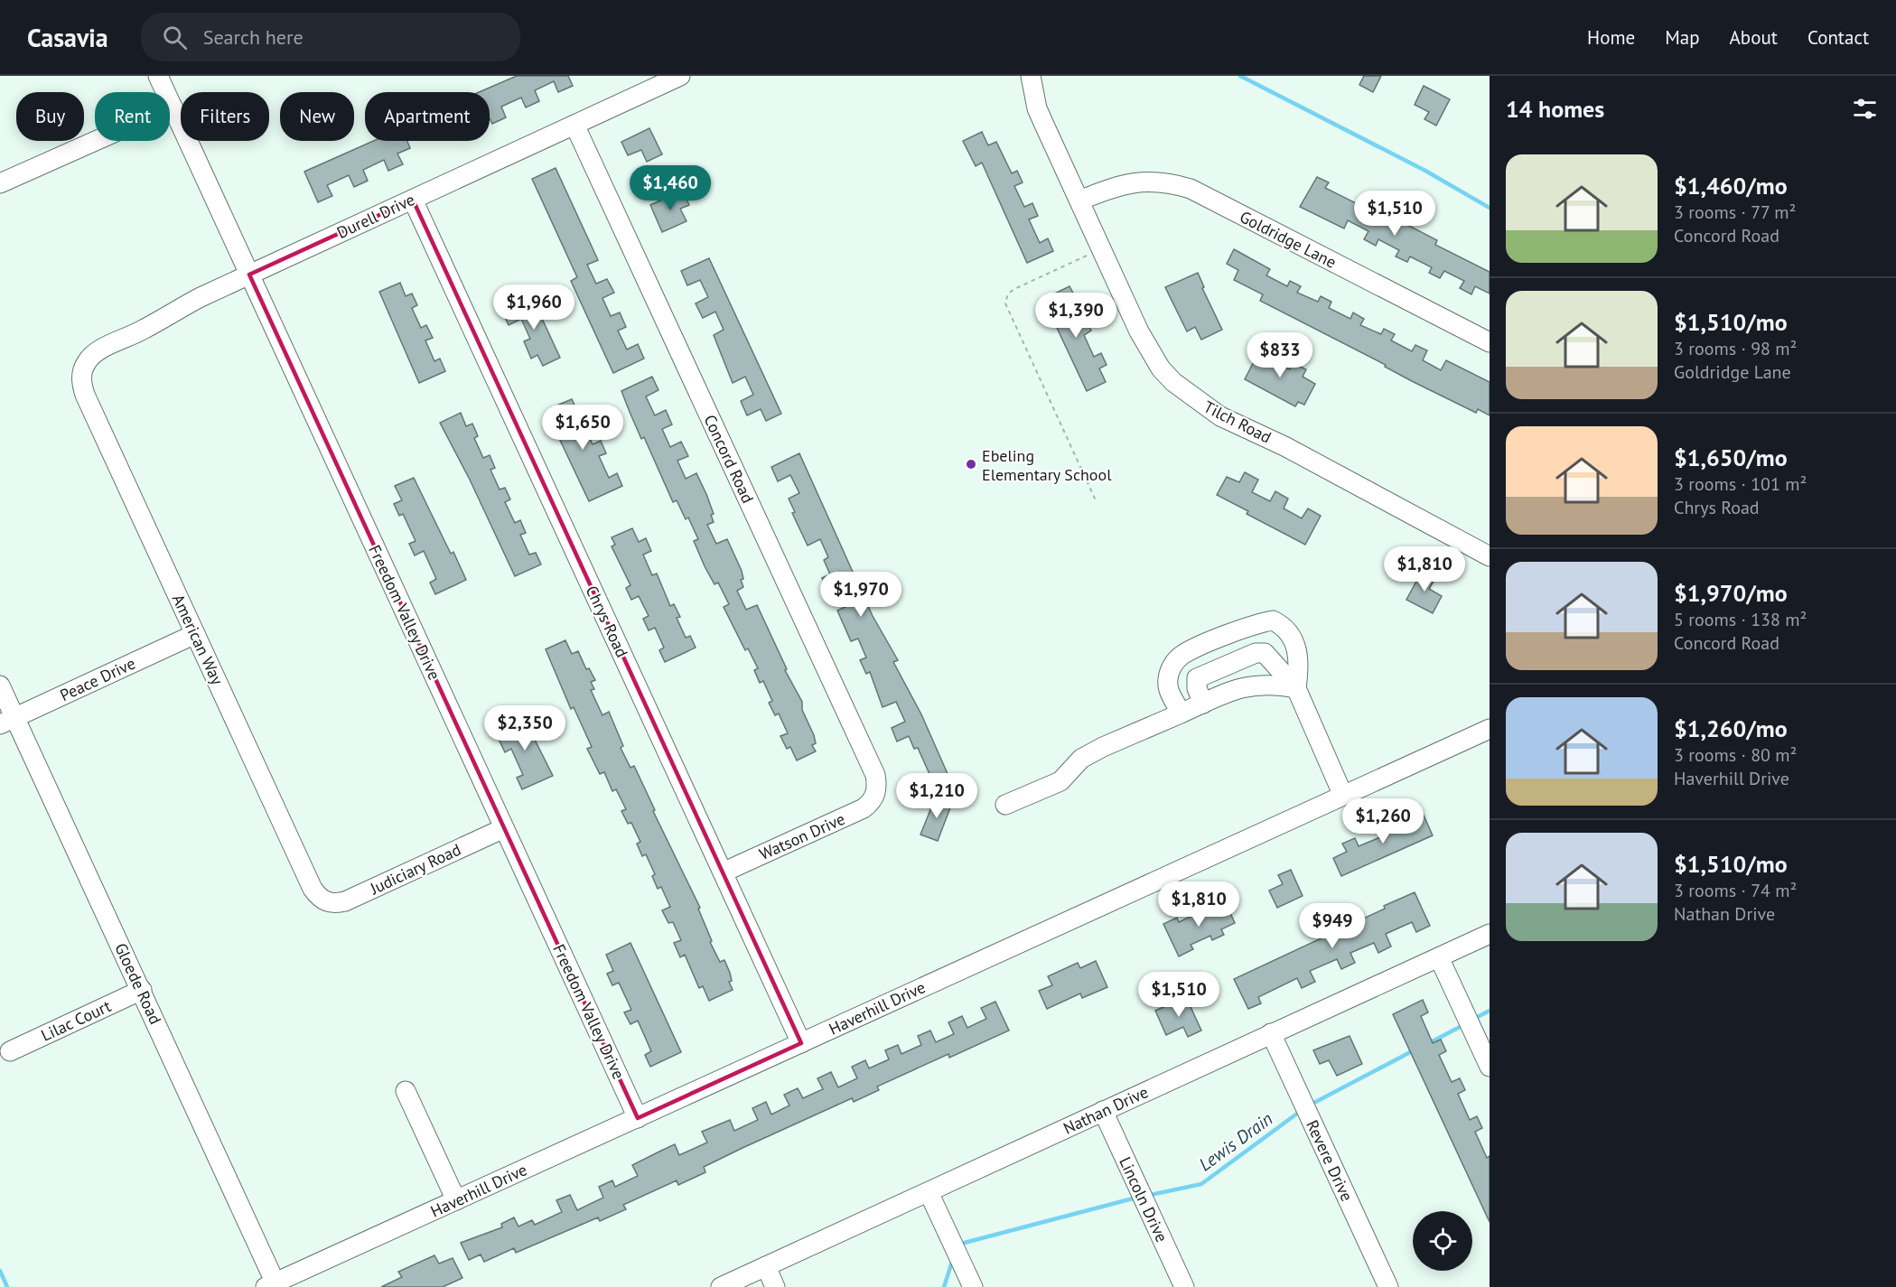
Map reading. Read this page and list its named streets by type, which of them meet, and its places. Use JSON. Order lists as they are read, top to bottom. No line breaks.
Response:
{"streets":{"street":["Durell Drive","Goldridge Lane","Tilch Road","Concord Road","Freedom Valley Drive","Chrys Road","American Way","Peace Drive","Watson Drive","Judiciary Road","Gloede Road","Haverhill Drive","Lilac Court","Nathan Drive","Revere Drive","Lincoln Drive"]},"crossings":[["Durell Drive","Concord Road"],["Durell Drive","Freedom Valley Drive"],["Durell Drive","Chrys Road"],["Durell Drive","American Way"],["Goldridge Lane","Tilch Road"],["Concord Road","Watson Drive"],["Freedom Valley Drive","Judiciary Road"],["Freedom Valley Drive","Haverhill Drive"],["Chrys Road","Watson Drive"],["Chrys Road","Haverhill Drive"],["American Way","Peace Drive"],["American Way","Judiciary Road"],["Peace Drive","Gloede Road"],["Gloede Road","Haverhill Drive"],["Gloede Road","Lilac Court"],["Nathan Drive","Revere Drive"],["Nathan Drive","Lincoln Drive"]],"water":["Lewis Drain"],"places":["Ebeling Elementary School"],"page":{"header":"Casavia","search":"Search here","nav":["Home","Map","About","Contact"],"heading":"14 homes","chip":["Buy","Rent","Filters","New","Apartment"],"list":[{"name":"$1,460/mo","note":"3 rooms · 77 m² · Concord Road"},{"name":"$1,510/mo","note":"3 rooms · 98 m² · Goldridge Lane"},{"name":"$1,650/mo","note":"3 rooms · 101 m² · Chrys Road"},{"name":"$1,970/mo","note":"5 rooms · 138 m² · Concord Road"},{"name":"$1,260/mo","note":"3 rooms · 80 m² · Haverhill Drive"},{"name":"$1,510/mo","note":"3 rooms · 74 m² · Nathan Drive"}],"price":["$1,460","$1,510","$1,960","$1,390","$833","$1,650","$1,810","$1,970","$2,350","$1,210","$1,260","$1,810","$949","$1,510"]}}
